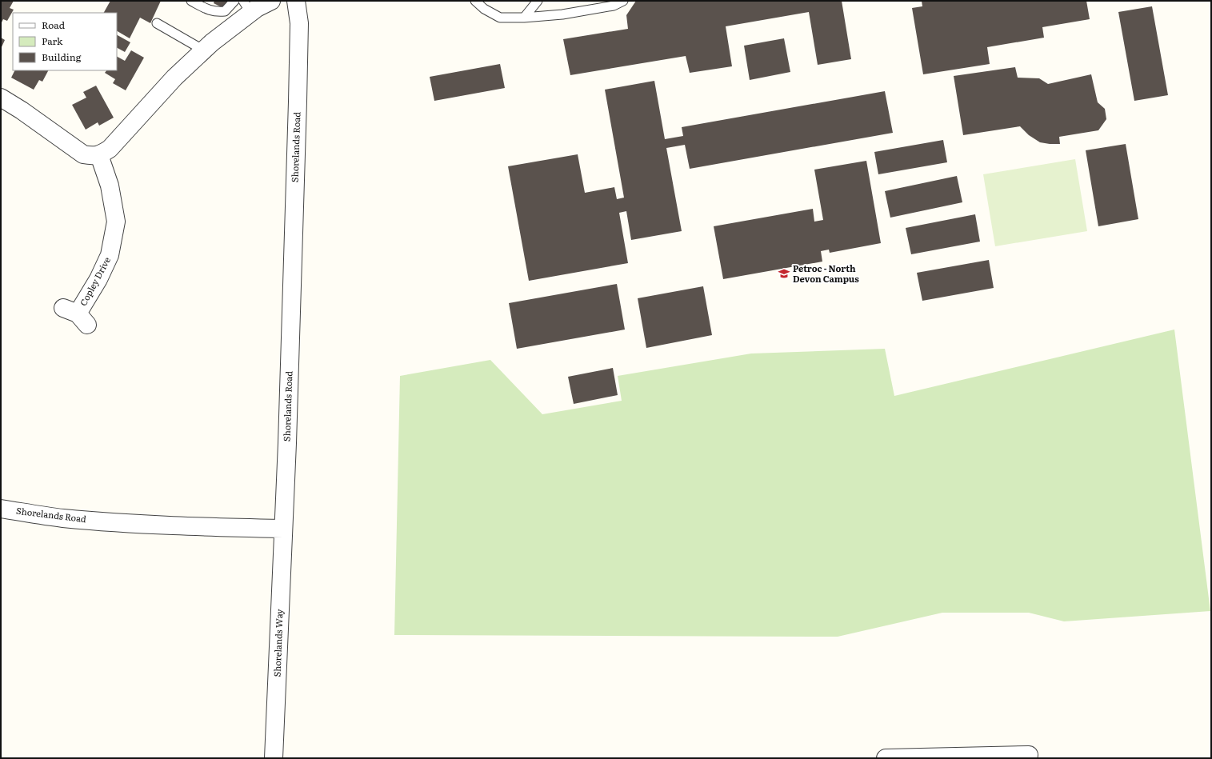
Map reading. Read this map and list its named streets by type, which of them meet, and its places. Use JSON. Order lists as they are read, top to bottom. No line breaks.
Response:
{"streets":{"street":["Shorelands Road","Copley Drive","Shorelands Way"]},"crossings":[["Shorelands Road","Shorelands Way"]],"places":{"school or university":["Petroc - North Devon Campus"]},"legend":["Road","Park","Building"]}
